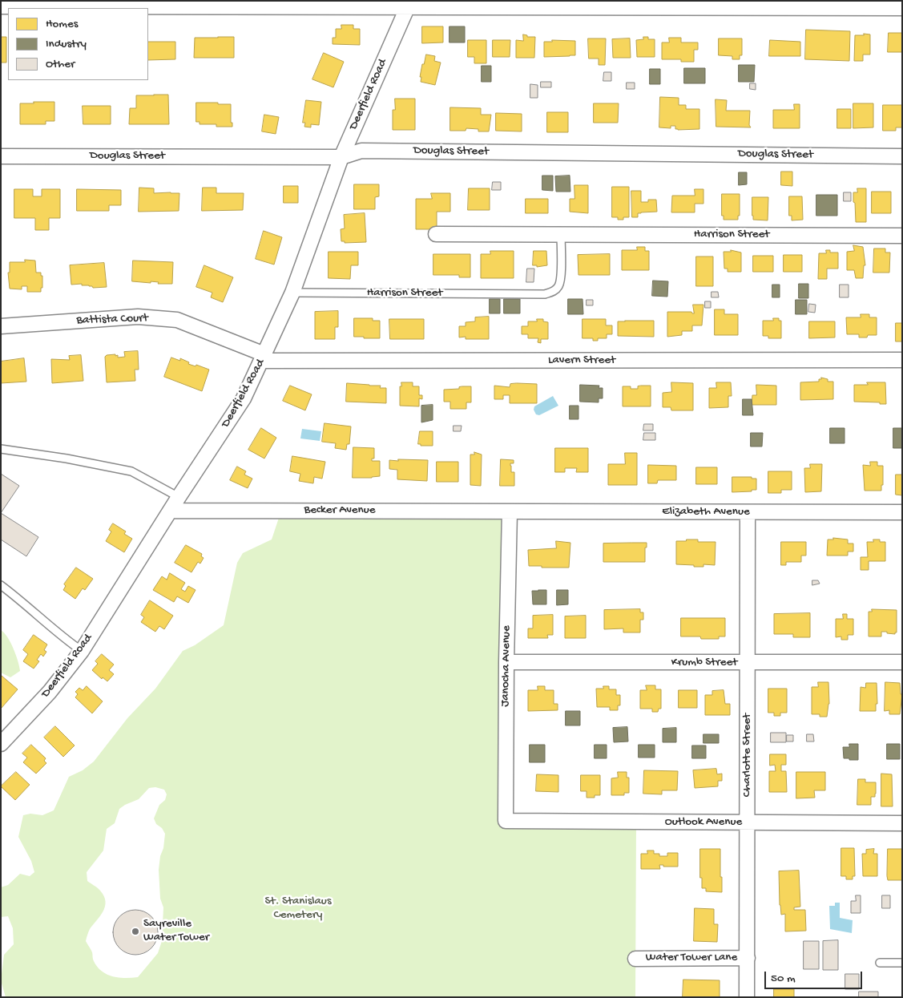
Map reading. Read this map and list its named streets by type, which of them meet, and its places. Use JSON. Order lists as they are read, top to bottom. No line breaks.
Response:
{"streets":{"street":["Deerfield Road","Douglas Street","Harrison Street","Battista Court","Lavern Street","Becker Avenue","Elizabeth Avenue","Krumb Street","Janocha Avenue","Charlotte Street","Outlook Avenue","Water Tower Lane"]},"crossings":[["Deerfield Road","Douglas Street"],["Deerfield Road","Harrison Street"],["Deerfield Road","Battista Court"],["Deerfield Road","Lavern Street"],["Deerfield Road","Becker Avenue"],["Battista Court","Lavern Street"],["Becker Avenue","Elizabeth Avenue"],["Becker Avenue","Janocha Avenue"],["Elizabeth Avenue","Janocha Avenue"],["Elizabeth Avenue","Charlotte Street"],["Krumb Street","Janocha Avenue"],["Krumb Street","Charlotte Street"],["Janocha Avenue","Outlook Avenue"],["Charlotte Street","Outlook Avenue"],["Charlotte Street","Water Tower Lane"]],"parks":["St. Stanislaus Cemetery"],"places":["Sayreville Water Tower"],"legend":["Homes","Industry","Other"],"scale_bar":"50 m"}
